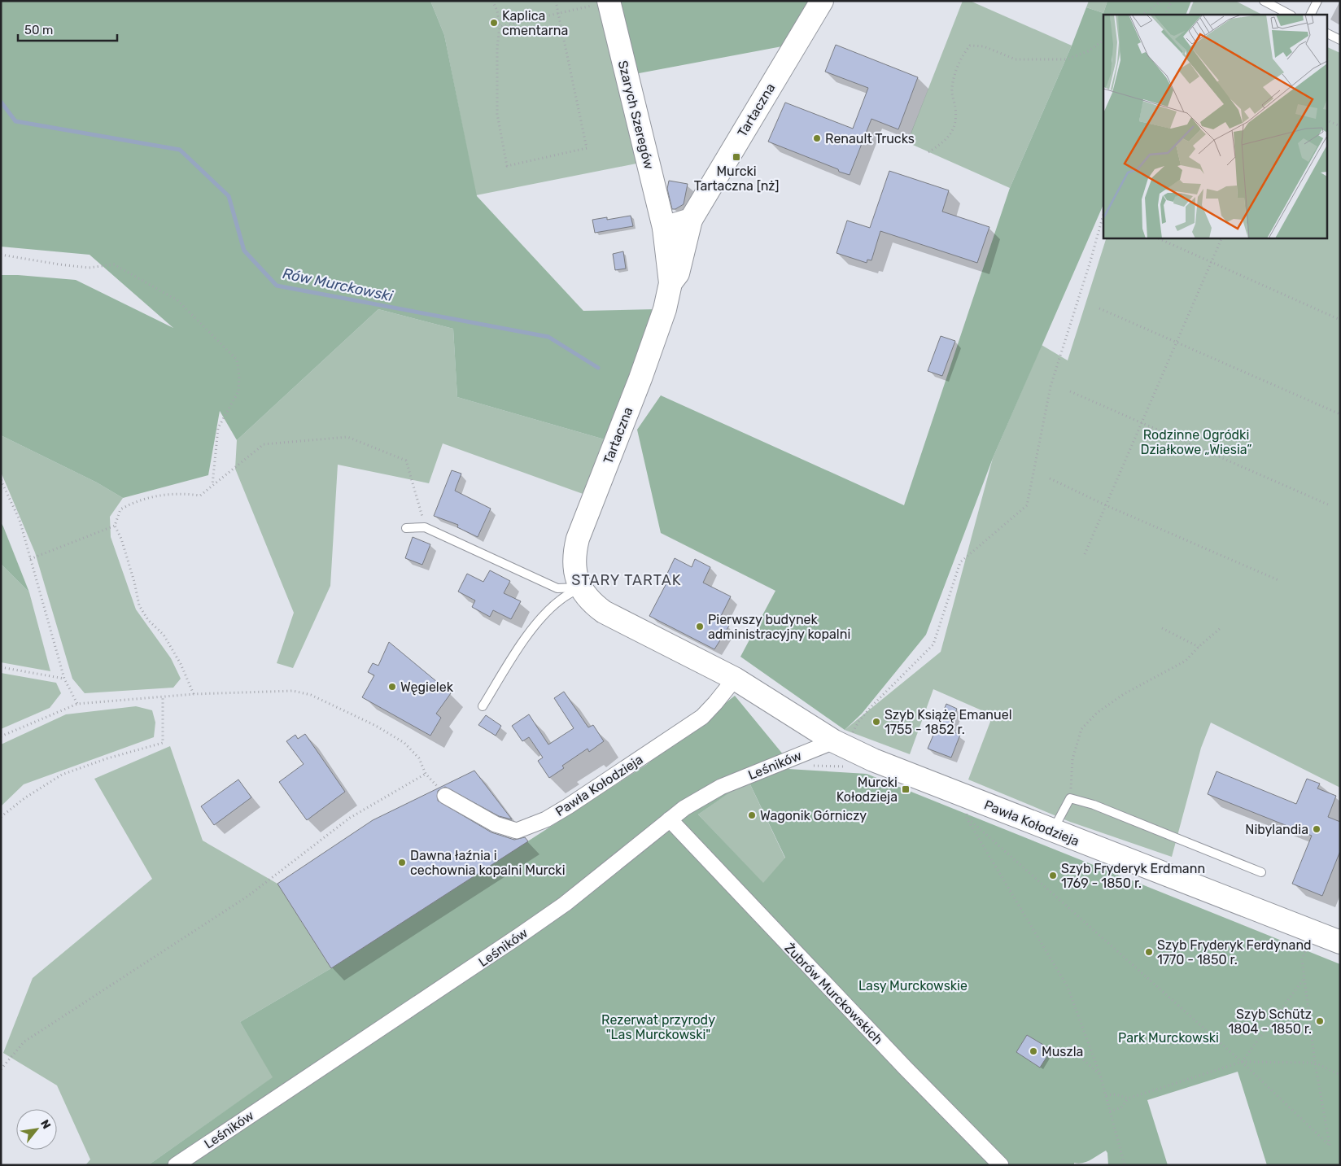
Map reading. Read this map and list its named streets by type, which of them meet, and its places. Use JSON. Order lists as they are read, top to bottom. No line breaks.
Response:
{"streets":{"street":["Tartaczna","Szarych Szeregów","Leśników","Pawła Kołodzieja","Żubrów Murckowskich"]},"crossings":[["Tartaczna","Szarych Szeregów"],["Tartaczna","Pawła Kołodzieja"],["Leśników","Pawła Kołodzieja"],["Leśników","Żubrów Murckowskich"]],"districts":["STARY TARTAK"],"water":["Rów Murckowski"],"parks":["Rodzinne Ogródki Działkowe „Wiesia”","Lasy Murckowskie","Rezerwat przyrody \"Las Murckowski\"","Park Murckowski"],"places":{"other":["Kaplica cmentarna","Renault Trucks","Pierwszy budynek administracyjny kopalni","Węgielek","Szyb Książę Emanuel 1755 - 1852 r.","Wagonik Górniczy","Nibylandia","Dawna łaźnia i cechownia kopalni Murcki","Szyb Fryderyk Erdmann 1769 - 1850 r.","Szyb Fryderyk Ferdynand 1770 - 1850 r.","Szyb Schütz 1804 - 1850 r.","Muszla"],"transit":["Murcki Tartaczna [nż]","Murcki Kołodzieja"]},"scale_bar":"50 m","north":"top right"}
